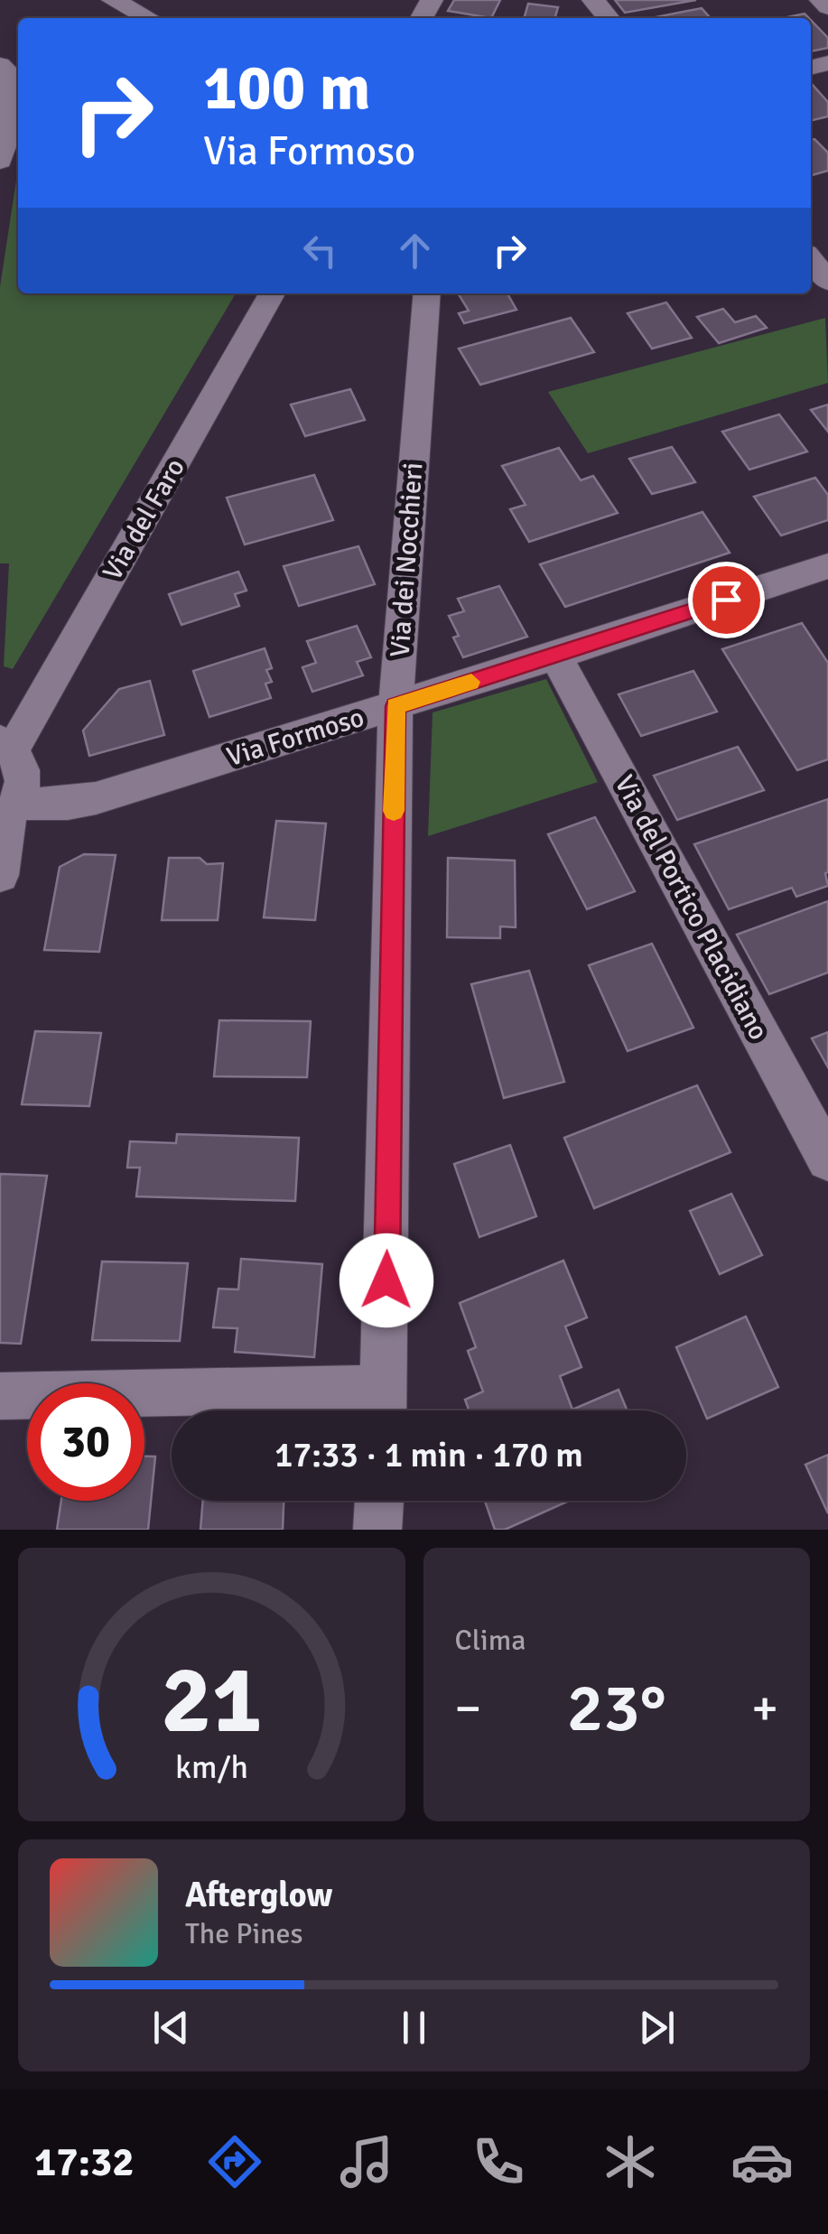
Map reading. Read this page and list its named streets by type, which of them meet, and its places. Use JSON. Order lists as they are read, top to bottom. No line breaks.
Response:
{"streets":{"street":["Via del Faro","Via dei Nocchieri","Via Formoso","Via del Portico Placidiano"]},"crossings":[["Via dei Nocchieri","Via Formoso"],["Via Formoso","Via del Portico Placidiano"]],"page":{"turn":["100 m","Via Formoso"],"limit":"30","trip":"17:33 · 1 min · 170 m","tile":"Clima","heat":["−","23°","+"],"song":["Afterglow","The Pines"],"tabs":"17:32","gauge":["21","km/h"]}}
